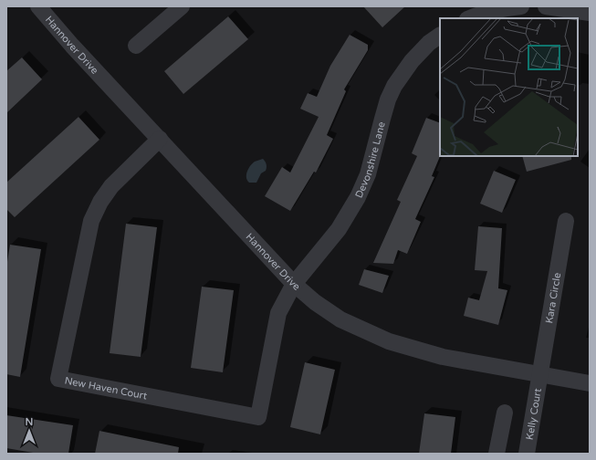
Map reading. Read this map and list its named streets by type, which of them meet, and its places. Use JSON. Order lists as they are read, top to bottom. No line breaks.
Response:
{"streets":{"street":["Hannover Drive","Devonshire Lane","Kara Circle","New Haven Court","Kelly Court"]},"crossings":[["Hannover Drive","Devonshire Lane"],["Hannover Drive","Kara Circle"],["Hannover Drive","New Haven Court"],["Hannover Drive","Kelly Court"],["Devonshire Lane","New Haven Court"],["Kara Circle","Kelly Court"]],"north":"top"}
